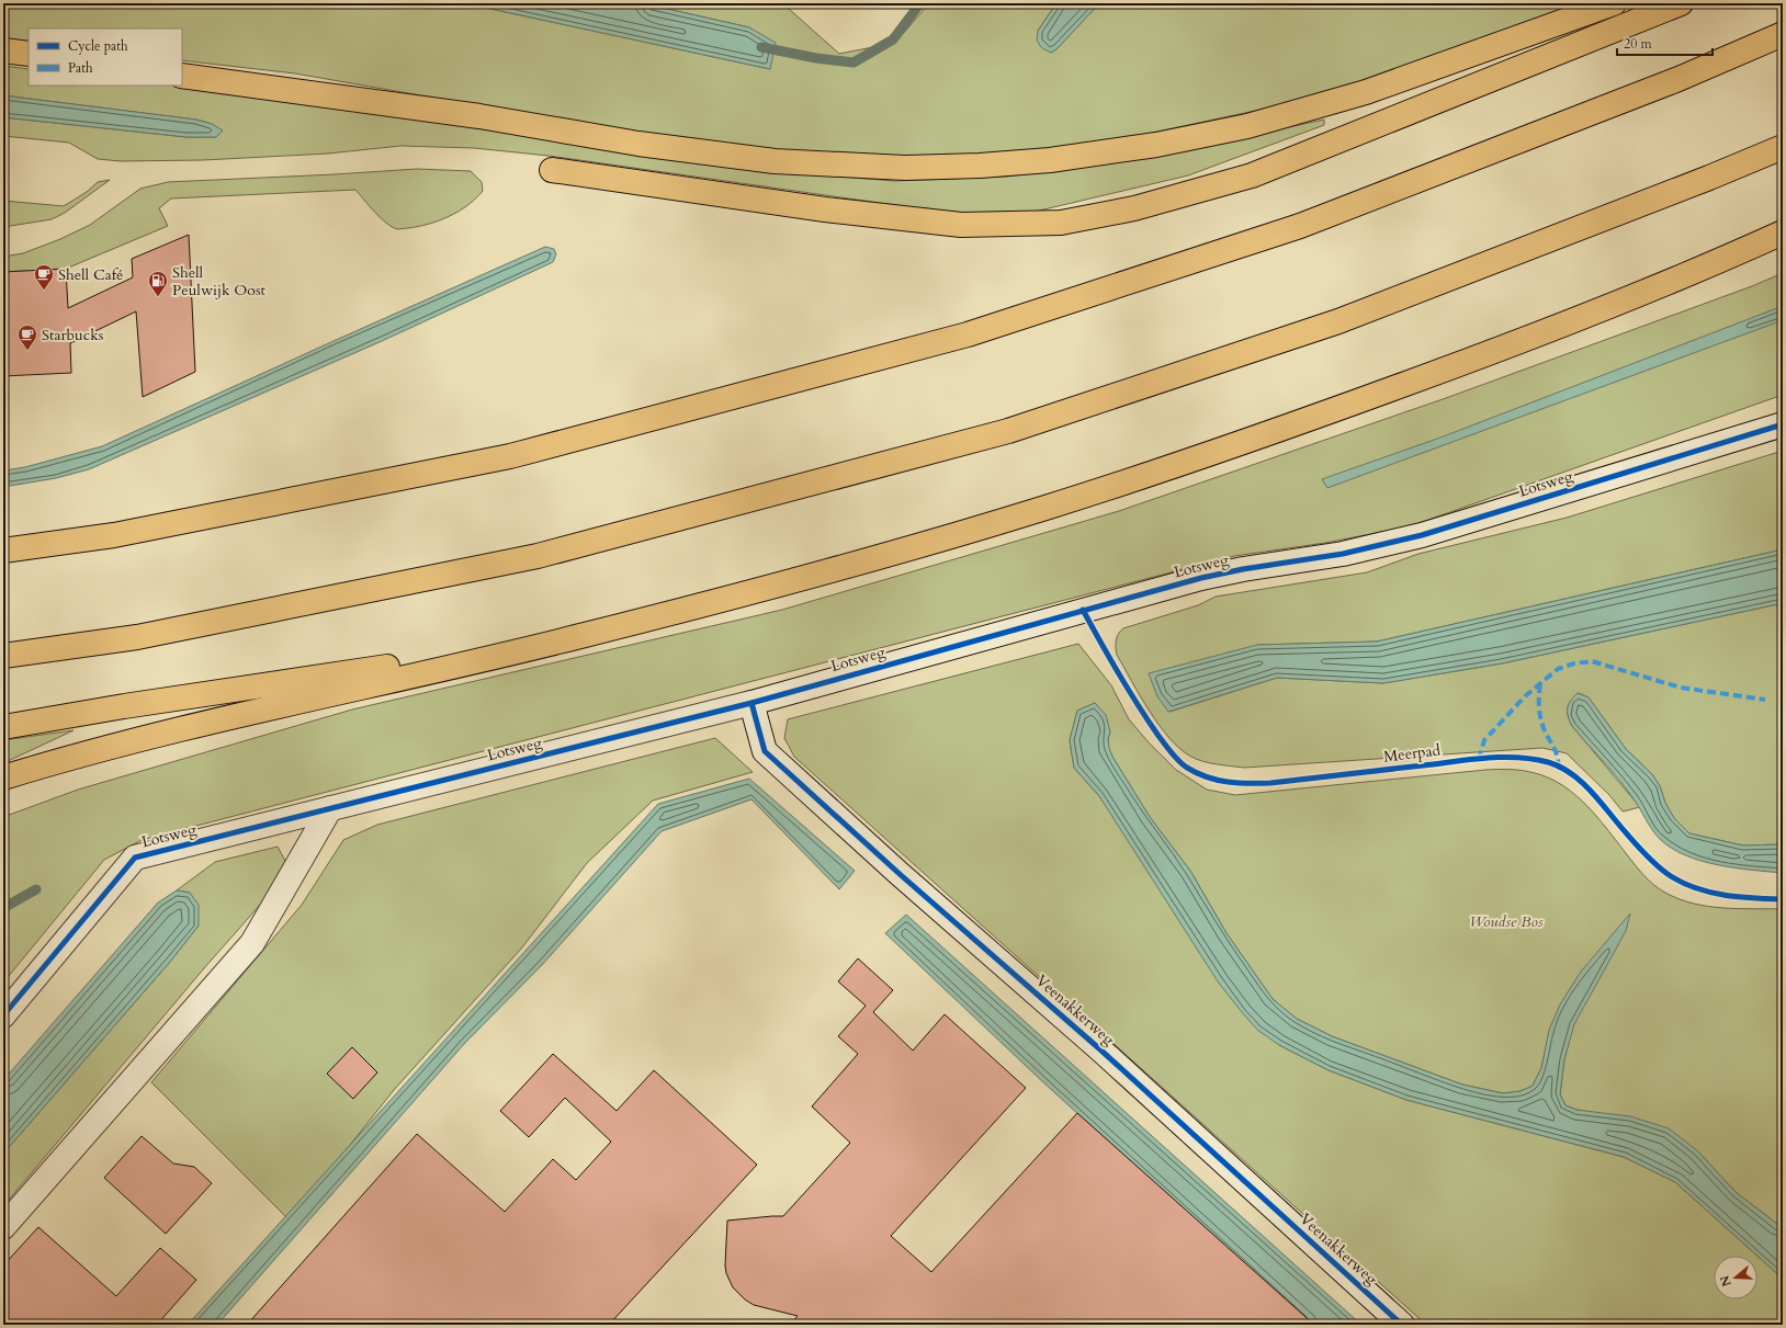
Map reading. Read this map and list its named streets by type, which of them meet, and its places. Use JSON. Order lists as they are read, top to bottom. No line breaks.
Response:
{"streets":{"street":["Lotsweg","Veenakkerweg"],"cycle path":["Meerpad"]},"crossings":[["Lotsweg","Veenakkerweg"]],"parks":["Woudse Bos"],"places":{"cafe":["Shell Café","Starbucks"],"fuel station":["Shell Peulwijk Oost"]},"legend":["Cycle path","Path"],"scale_bar":"20 m","north":"left"}
